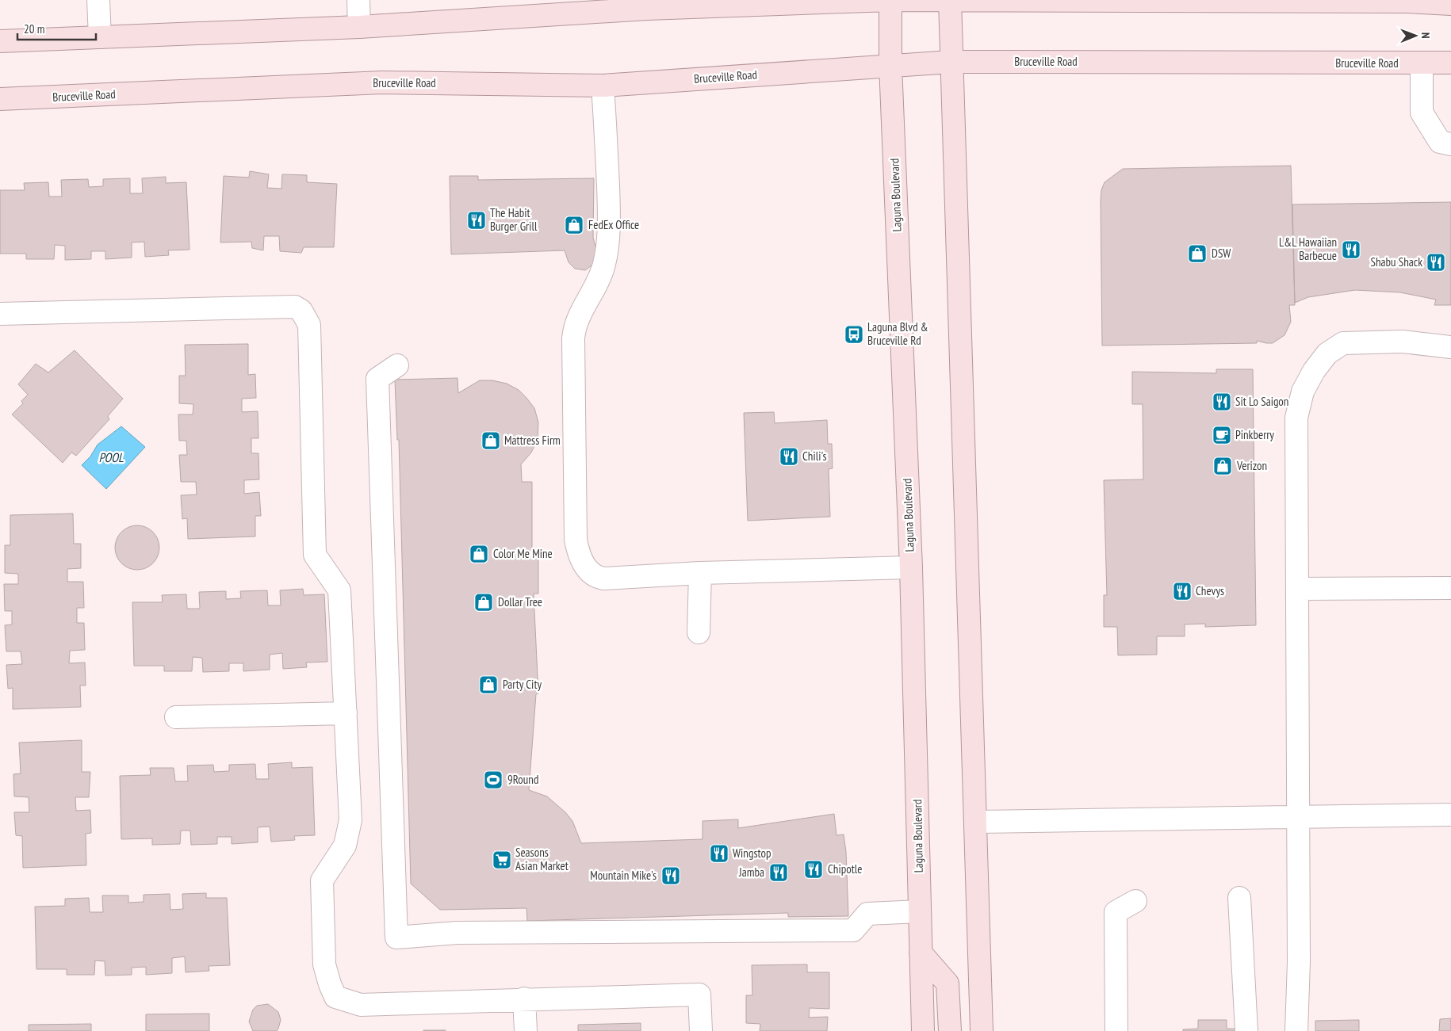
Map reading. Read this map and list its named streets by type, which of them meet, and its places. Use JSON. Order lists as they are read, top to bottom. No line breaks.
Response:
{"streets":{"main road":["Bruceville Road","Laguna Boulevard"]},"crossings":[["Bruceville Road","Laguna Boulevard"]],"water":["POOL"],"places":{"restaurant":["The Habit Burger Grill","L&L Hawaiian Barbecue","Shabu Shack","Sit Lo Saigon","Chili's","Chevys","Wingstop","Chipotle","Jamba","Mountain Mike's"],"shop":["FedEx Office","DSW","Mattress Firm","Verizon","Color Me Mine","Dollar Tree","Party City"],"bus stop":["Laguna Blvd & Bruceville Rd"],"cafe":["Pinkberry"],"sports":["9Round"],"supermarket":["Seasons Asian Market"]},"scale_bar":"20 m","north":"right"}
